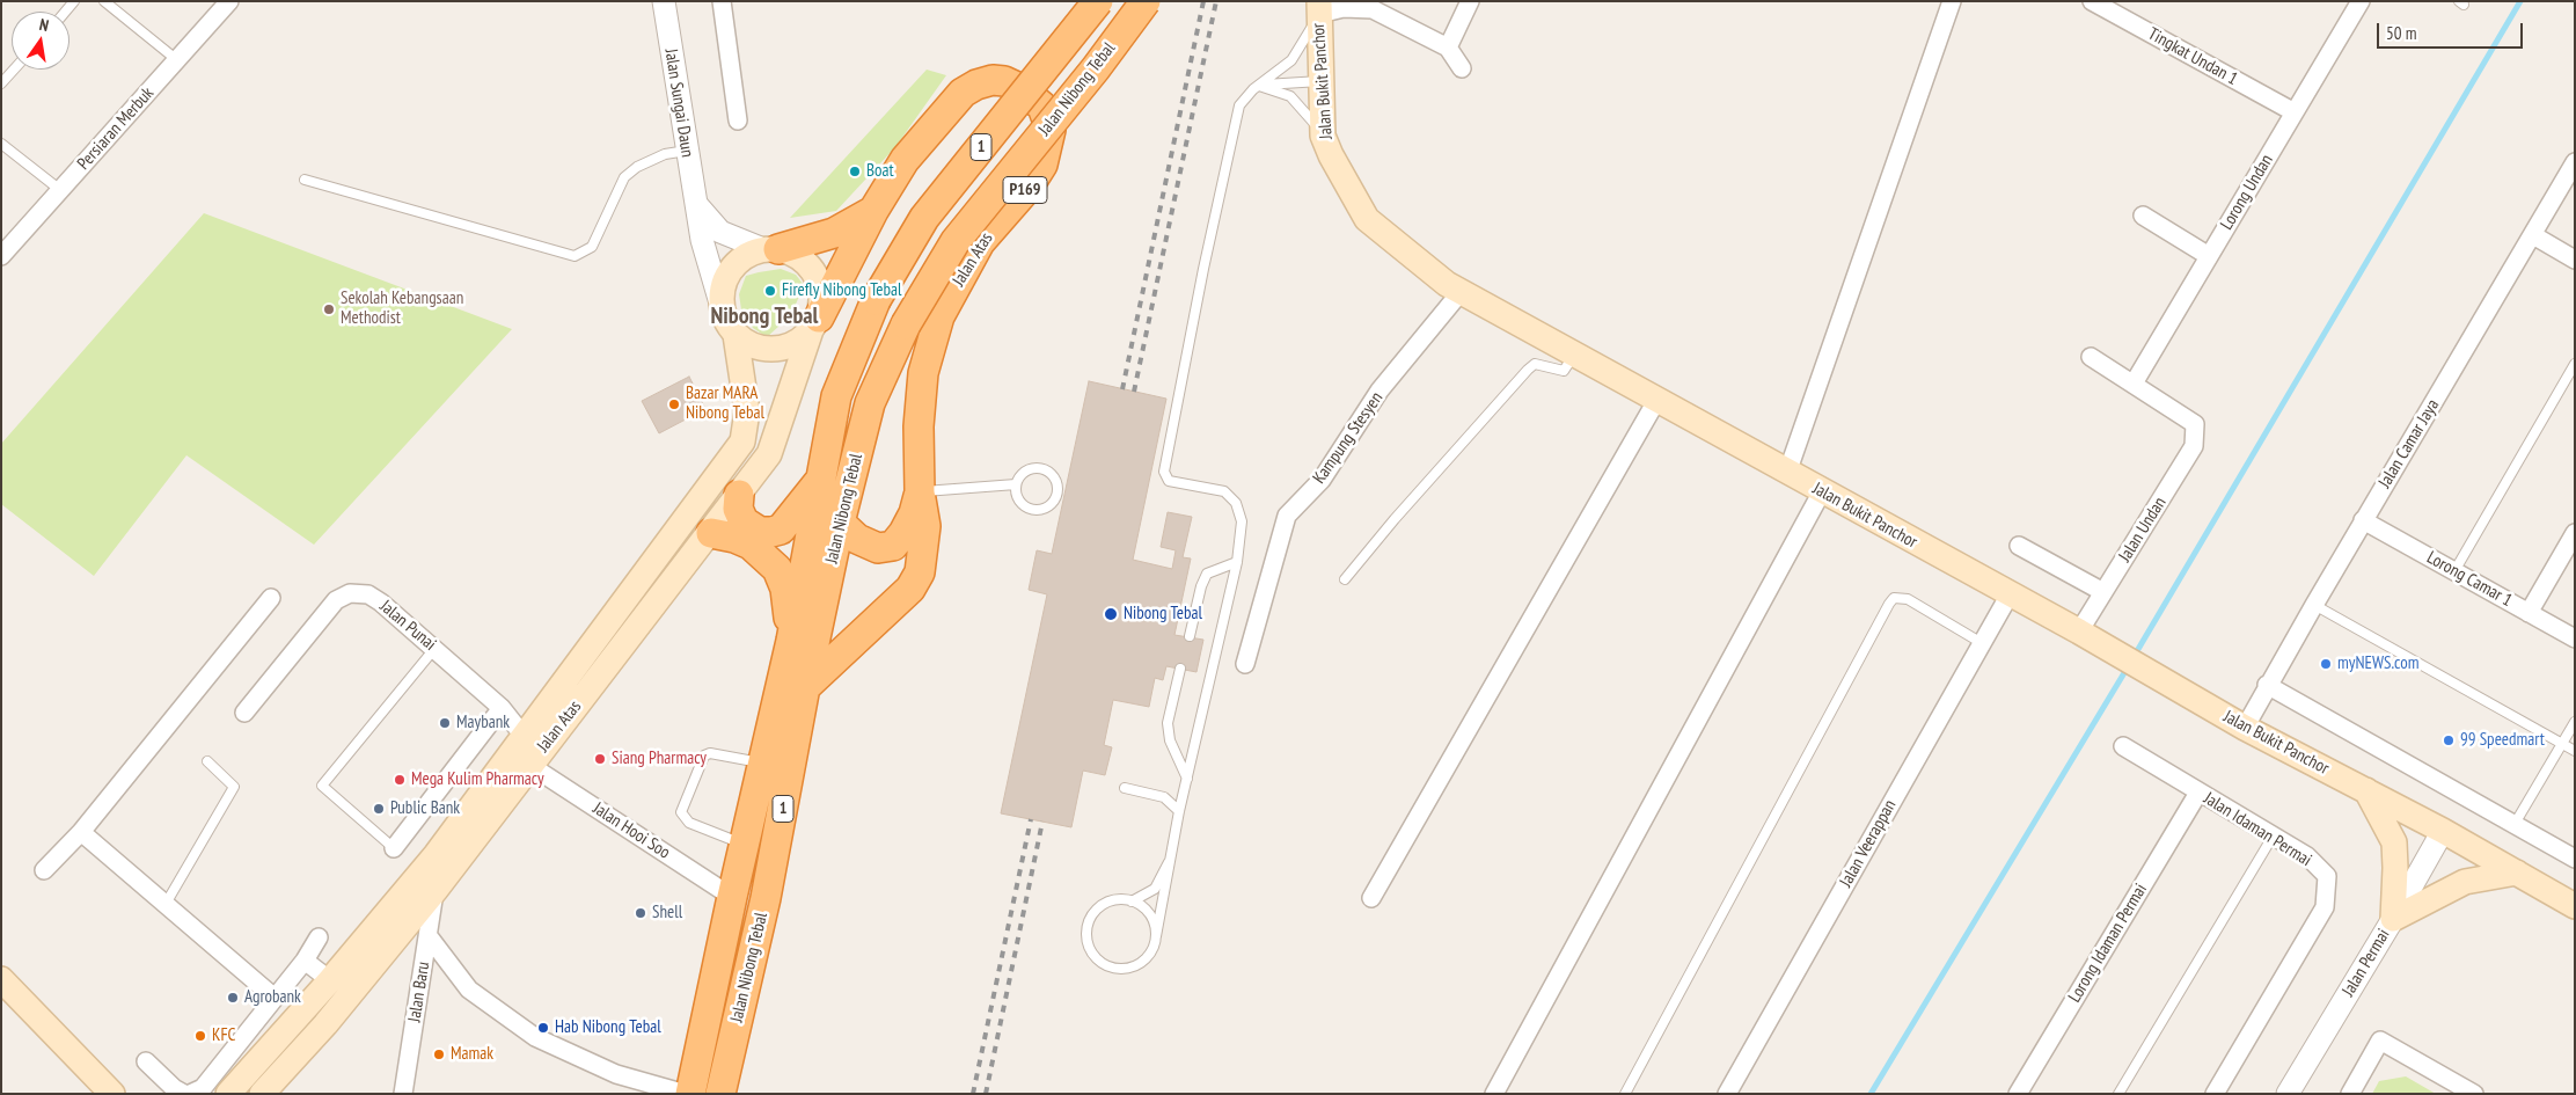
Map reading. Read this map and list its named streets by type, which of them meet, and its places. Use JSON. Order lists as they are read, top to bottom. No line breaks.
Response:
{"streets":{"highway":["Jalan Nibong Tebal","1","P169","Jalan Atas"],"main road":["Jalan Bukit Panchor"],"street":["Tingkat Undan 1","Jalan Sungai Daun","Persiaran Merbuk","Lorong Undan","Kampung Stesyen","Jalan Camar Jaya","Jalan Undan","Lorong Camar 1","Jalan Punai","Jalan Idaman Permai","Jalan Hooi Soo","Jalan Veerappan","Lorong Idaman Permai","Jalan Permai","Jalan Baru"]},"crossings":[["Tingkat Undan 1","Lorong Undan"],["Jalan Bukit Panchor","Kampung Stesyen"],["Jalan Bukit Panchor","Jalan Camar Jaya"],["Jalan Bukit Panchor","Jalan Undan"],["Jalan Bukit Panchor","Jalan Veerappan"],["Jalan Bukit Panchor","Jalan Permai"],["Jalan Nibong Tebal","P169"],["Jalan Nibong Tebal","Jalan Hooi Soo"],["Jalan Sungai Daun","Jalan Atas"],["P169","Jalan Atas"],["Lorong Undan","Jalan Undan"],["Jalan Atas","Jalan Punai"],["Jalan Atas","Jalan Hooi Soo"],["Jalan Atas","Jalan Baru"],["Jalan Camar Jaya","Lorong Camar 1"],["Jalan Idaman Permai","Lorong Idaman Permai"]],"districts":["Nibong Tebal"],"places":["Boat","Firefly Nibong Tebal","Sekolah Kebangsaan Methodist","Bazar MARA Nibong Tebal","Nibong Tebal","myNEWS.com","Maybank","99 Speedmart","Siang Pharmacy","Mega Kulim Pharmacy","Public Bank","Shell","Agrobank","Hab Nibong Tebal","KFC","Mamak"],"scale_bar":"50 m","north":"top"}
